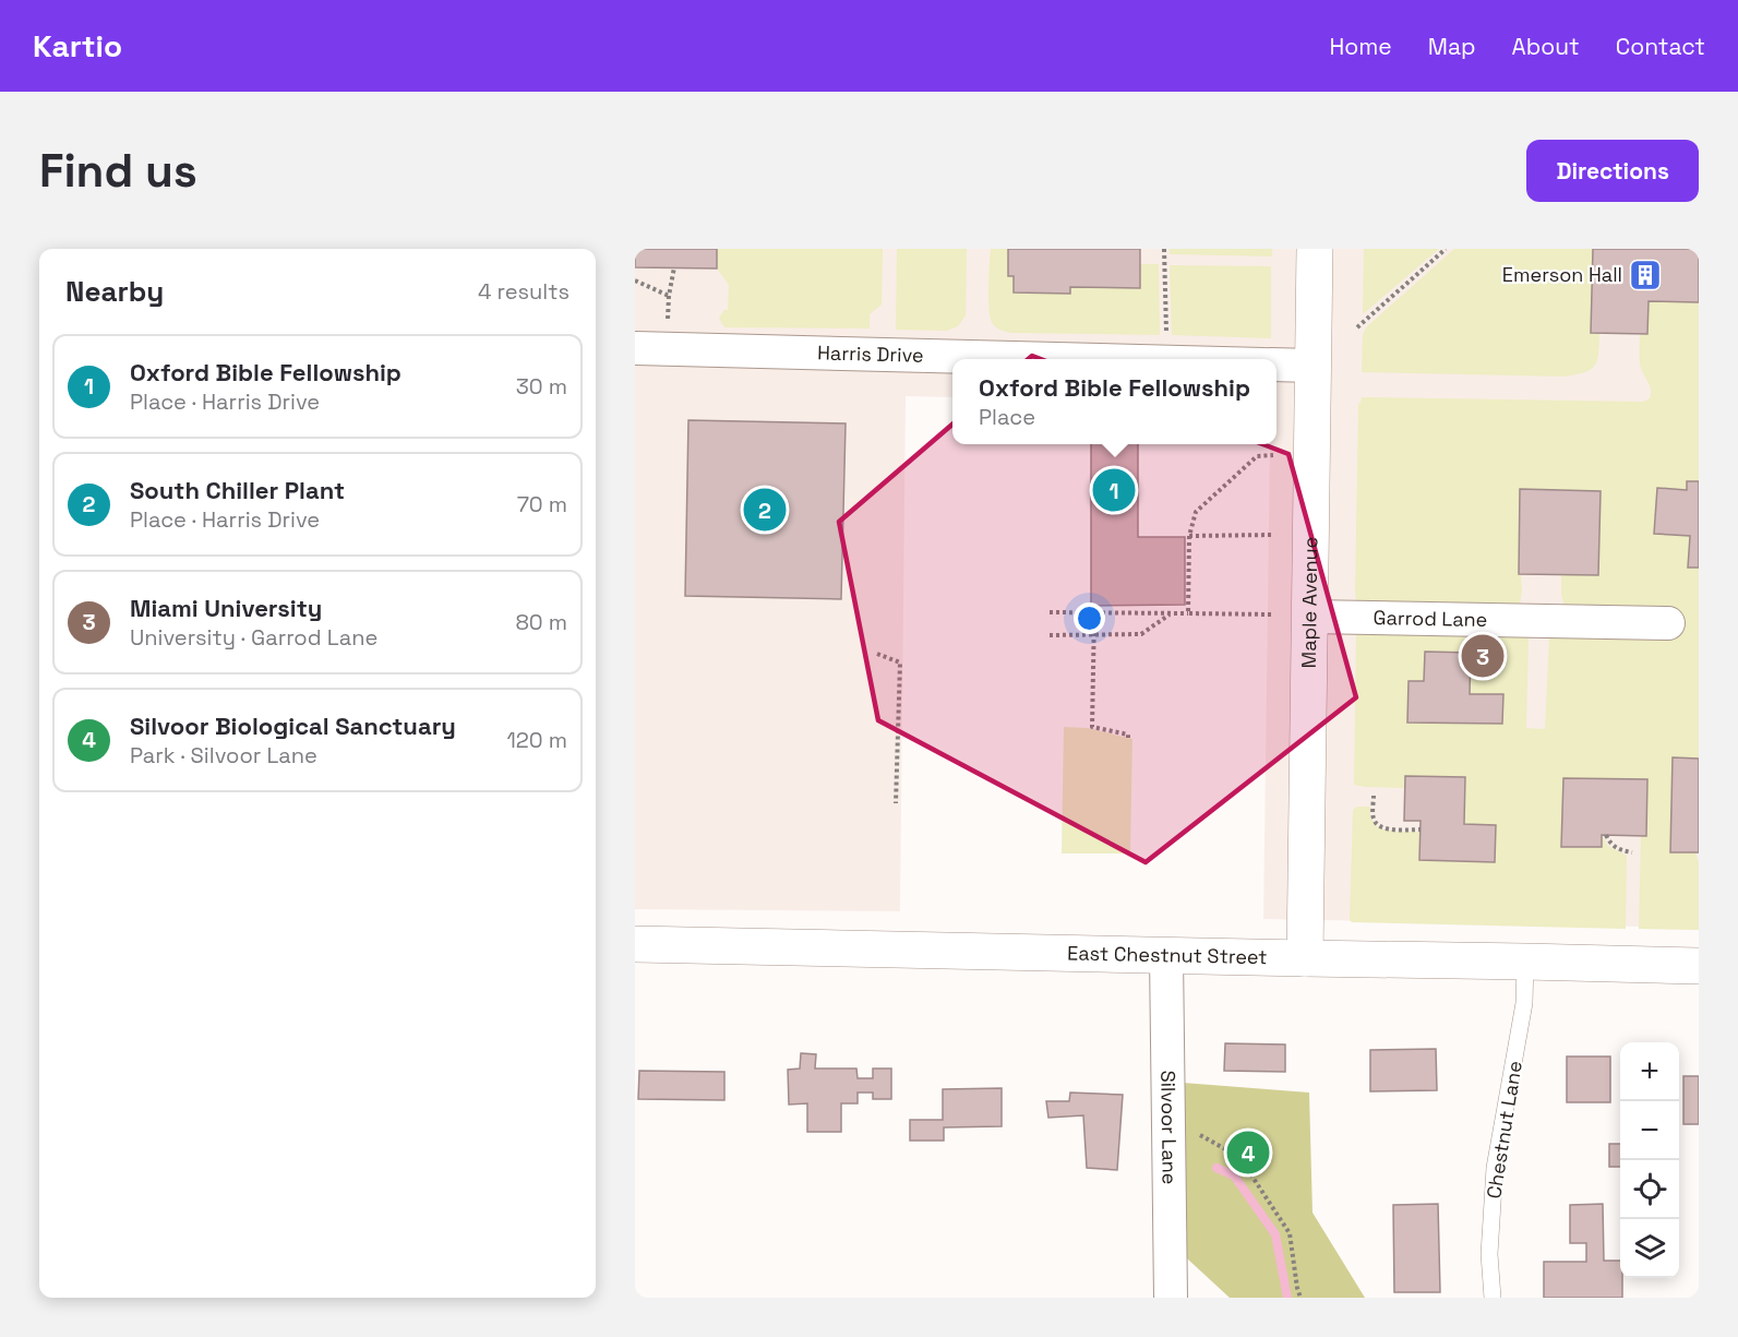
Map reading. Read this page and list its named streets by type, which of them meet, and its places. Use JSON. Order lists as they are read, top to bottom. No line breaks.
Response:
{"streets":{"street":["Harris Drive","Maple Avenue","Garrod Lane","East Chestnut Street","Silvoor Lane"],"lane":["Chestnut Lane"]},"crossings":[["Maple Avenue","Garrod Lane"],["Maple Avenue","East Chestnut Street"],["East Chestnut Street","Silvoor Lane"],["East Chestnut Street","Chestnut Lane"]],"places":{"building":["Emerson Hall"]},"page":{"header":"Kartio","nav":["Home","Map","About","Contact"],"buttons":"Directions","title":"Find us","heading":["Nearby","4 results"],"list":[{"mark":"1","name":"Oxford Bible Fellowship","note":"Place · Harris Drive","value":"30 m"},{"mark":"2","name":"South Chiller Plant","note":"Place · Harris Drive","value":"70 m"},{"mark":"3","name":"Miami University","note":"University · Garrod Lane","value":"80 m"},{"mark":"4","name":"Silvoor Biological Sanctuary","note":"Park · Silvoor Lane","value":"120 m"}],"popup":["Oxford Bible Fellowship","Place"],"pins":["1","2","3","4"],"map_buttons":["+","−"]}}
